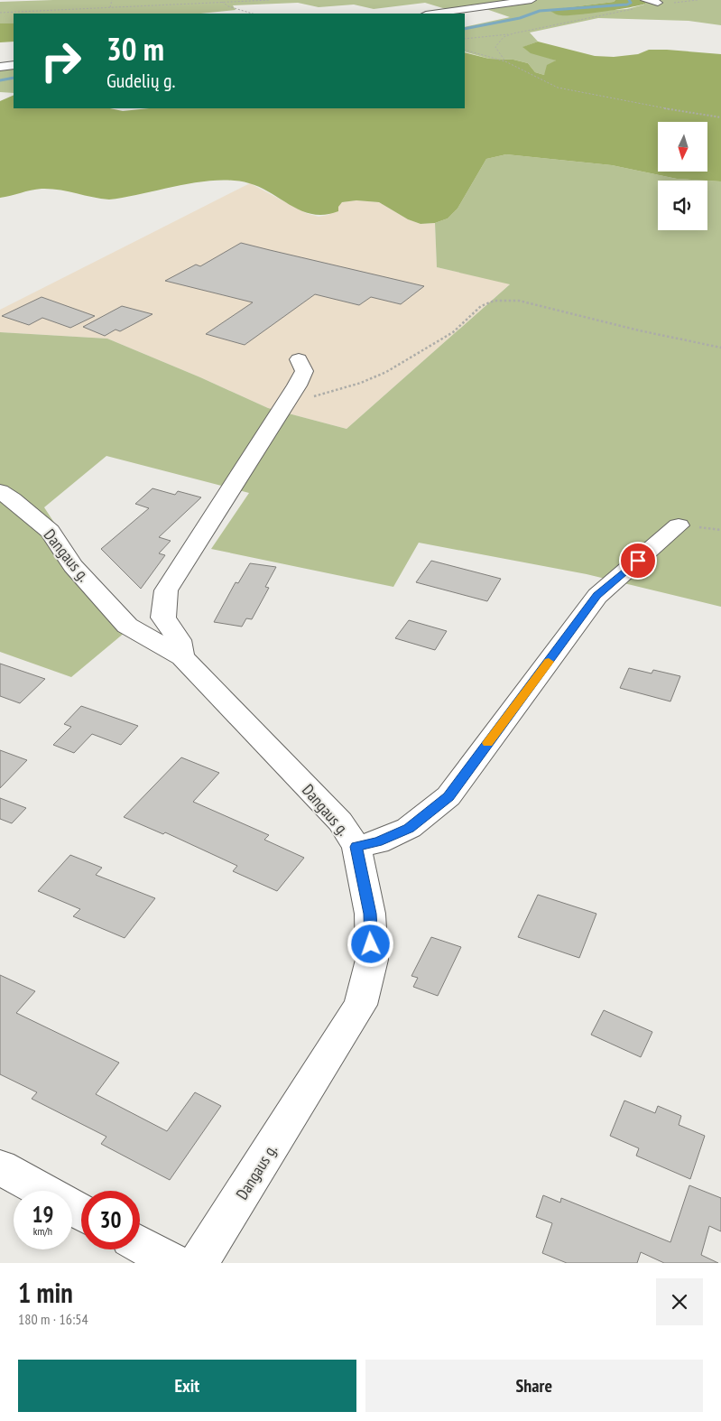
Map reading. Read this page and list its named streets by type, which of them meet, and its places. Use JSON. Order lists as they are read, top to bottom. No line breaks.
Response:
{"streets":{"street":["Dangaus g."]},"north":"bottom","page":{"turn":["30 m","Gudelių g."],"speed":"19 km/h","limit":"30","heading":["1 min","180 m · 16:54"],"buttons":["Exit","Share"]}}
